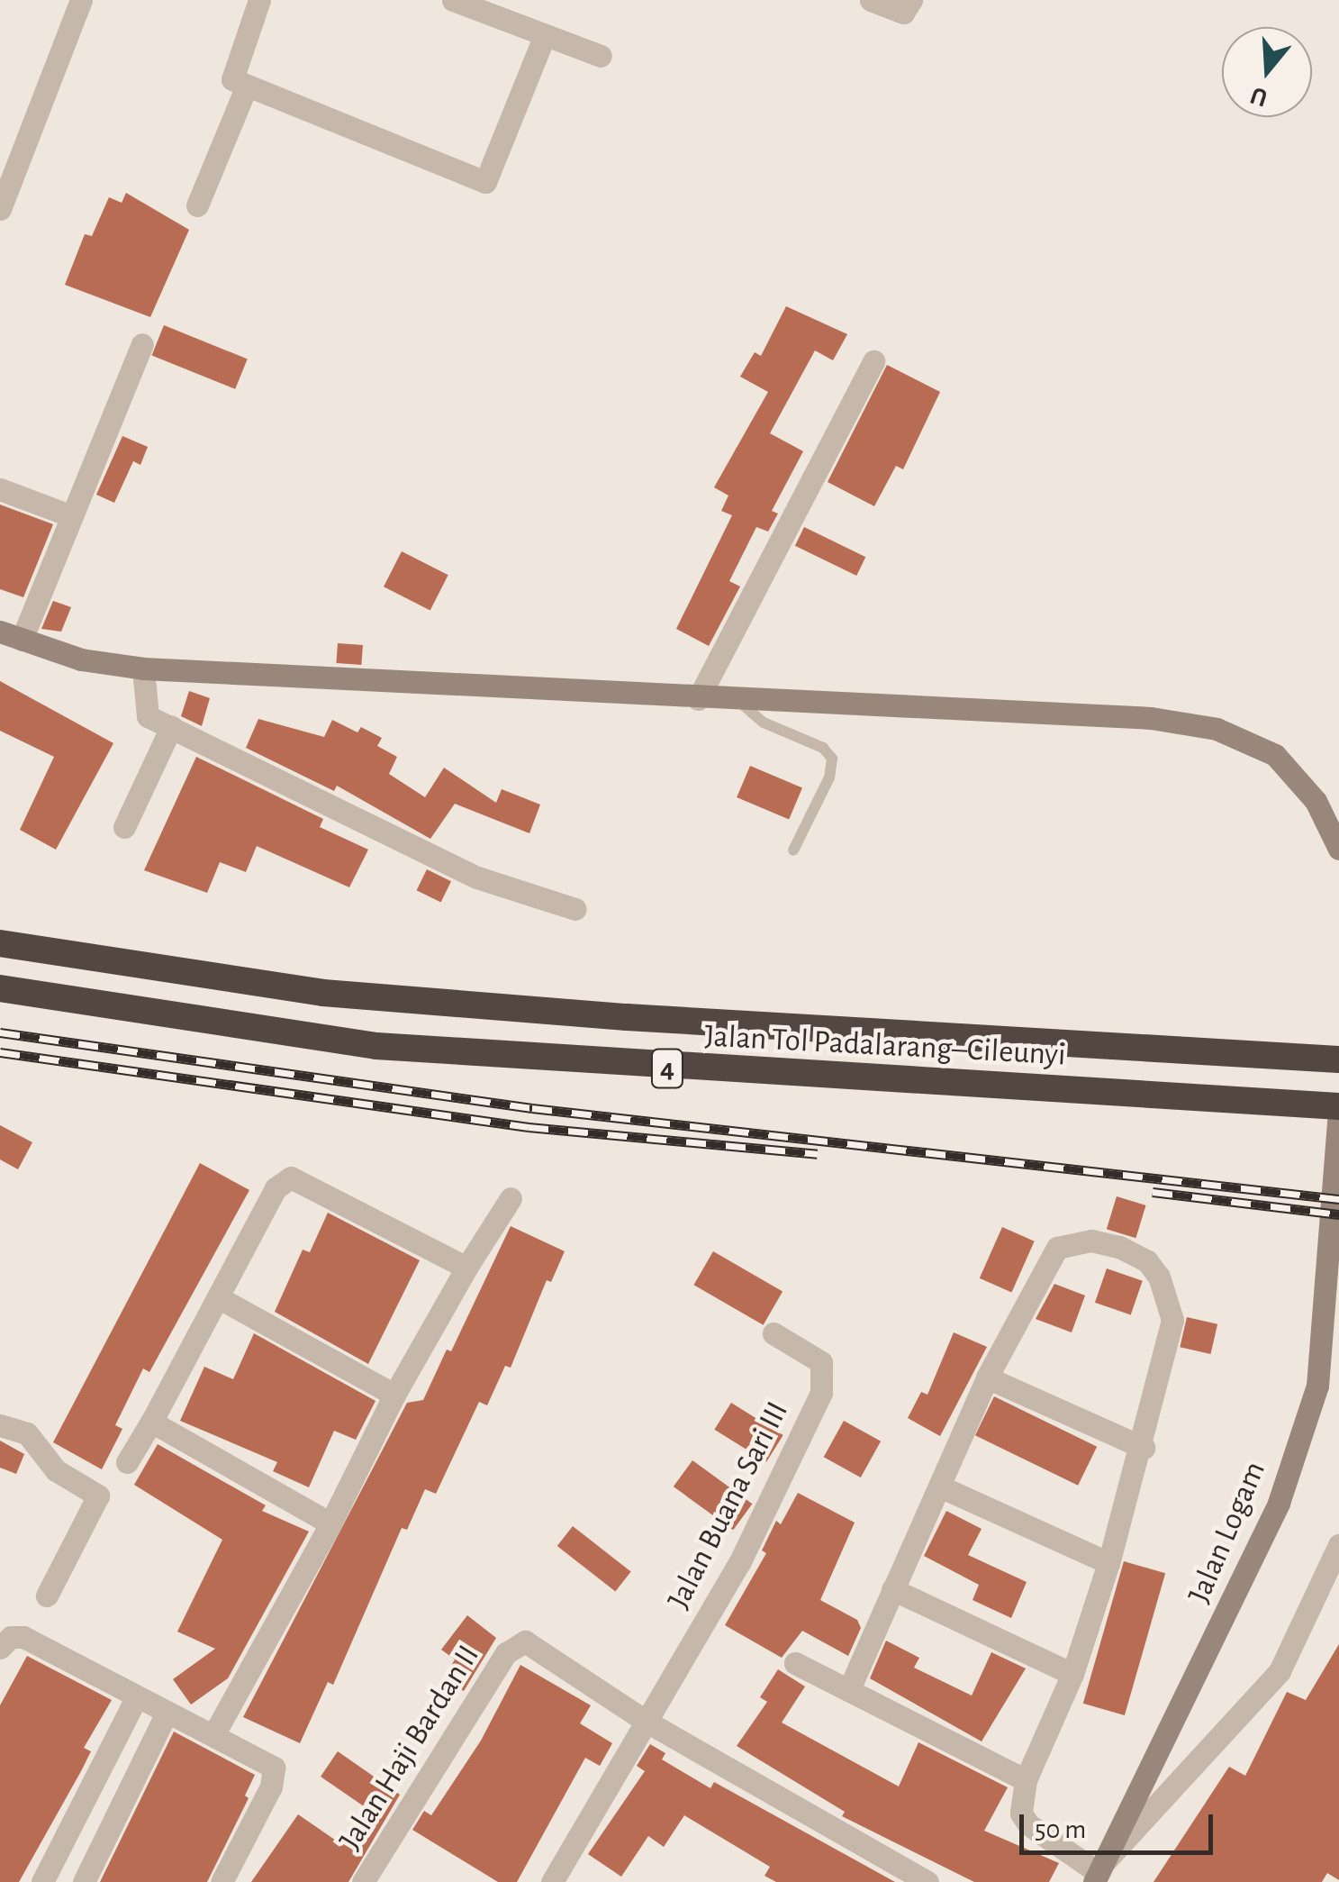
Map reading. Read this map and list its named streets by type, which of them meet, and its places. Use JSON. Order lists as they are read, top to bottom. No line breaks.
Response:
{"streets":{"highway":["Jalan Tol Padalarang–Cileunyi","4"],"street":["Jalan Buana Sari III","Jalan Logam","Jalan Haji Bardan II"]},"crossings":[["Jalan Tol Padalarang–Cileunyi","Jalan Logam"],["Jalan Buana Sari III","Jalan Haji Bardan II"]],"scale_bar":"50 m","north":"bottom"}
